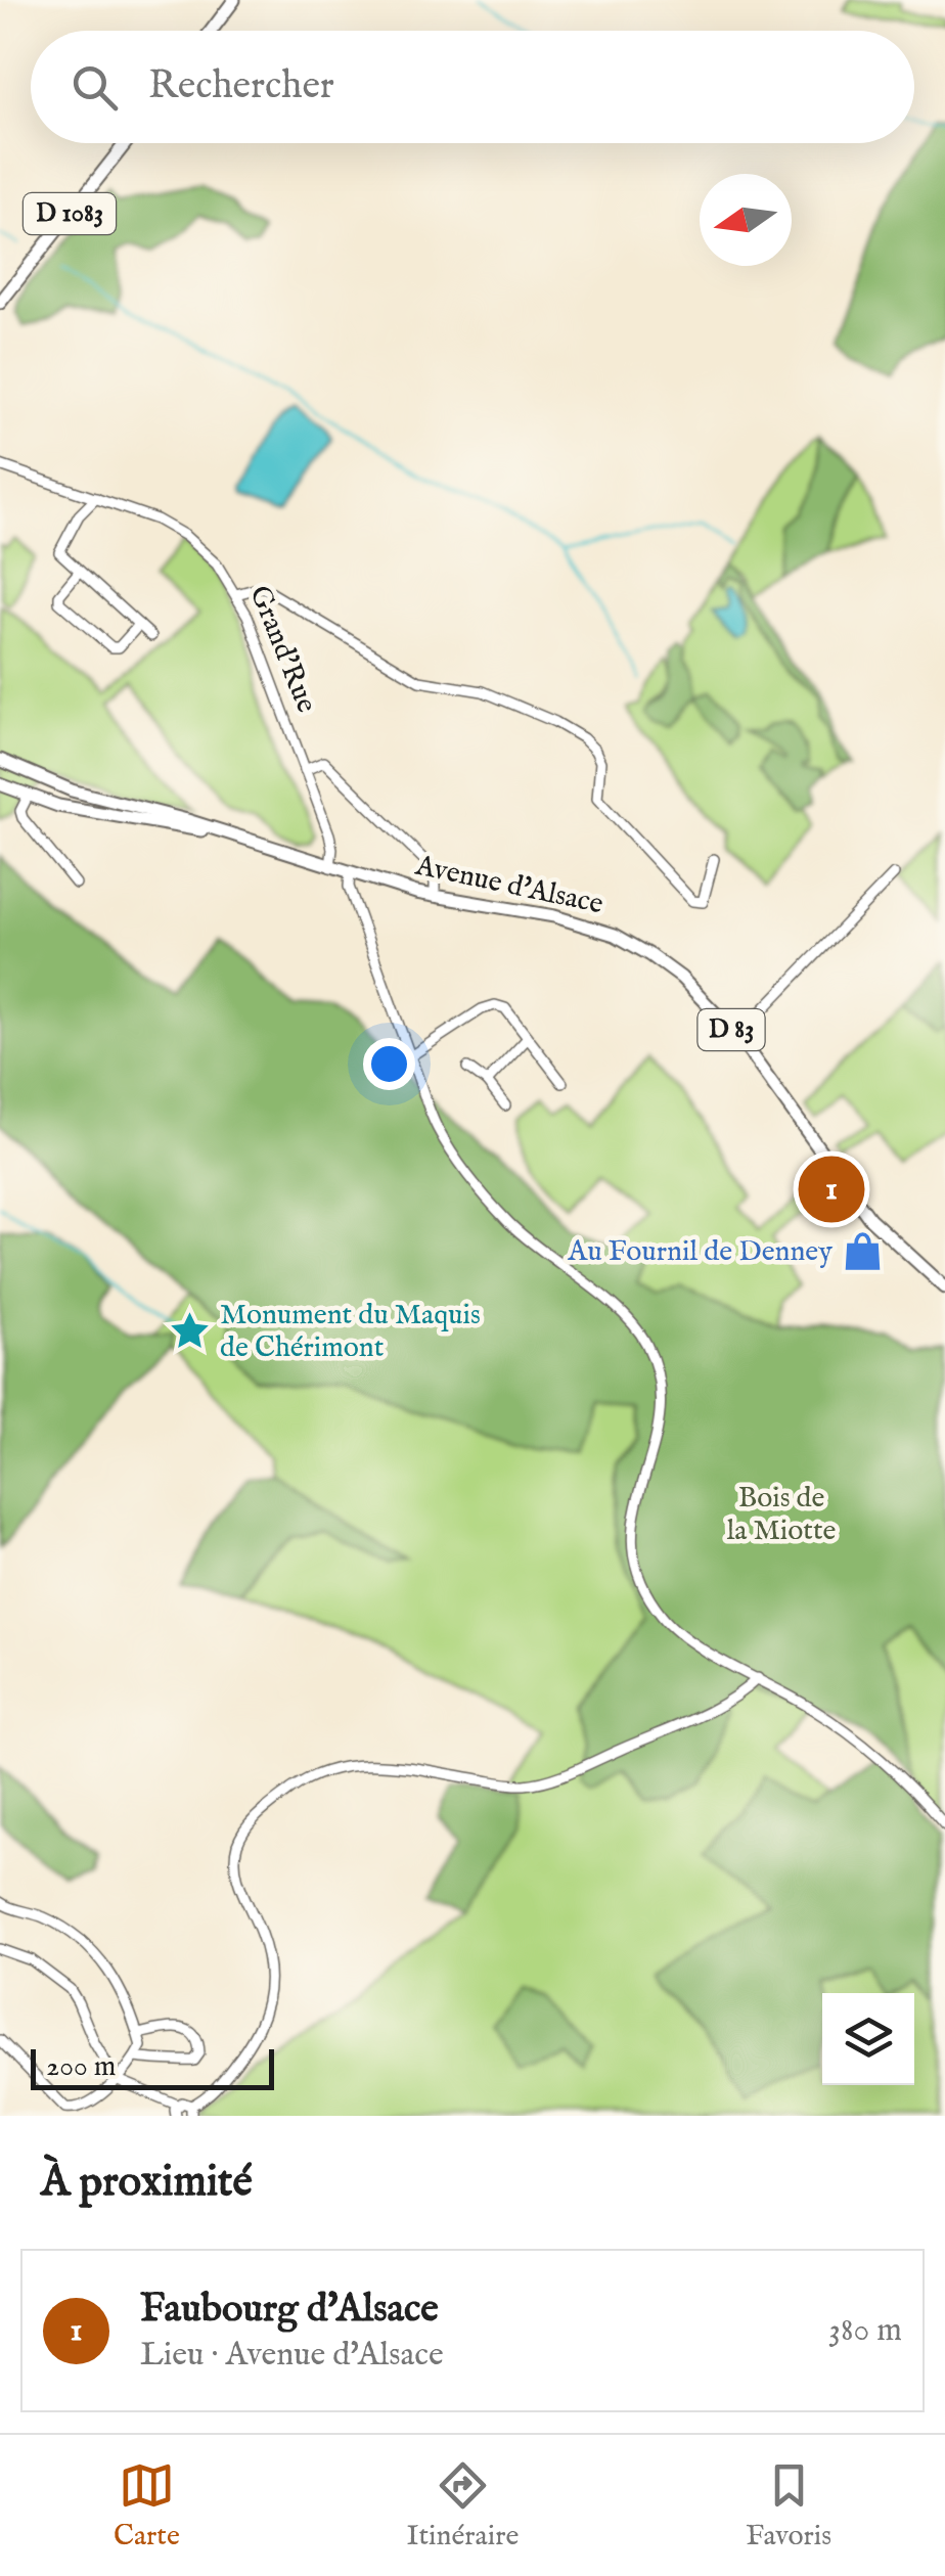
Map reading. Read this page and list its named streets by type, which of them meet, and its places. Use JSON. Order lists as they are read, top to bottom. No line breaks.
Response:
{"streets":{"main road":["D 1083","Avenue d'Alsace","D 83"],"street":["Grand'Rue"]},"crossings":[["Grand'Rue","Avenue d'Alsace"],["Avenue d'Alsace","D 83"]],"parks":["Bois de la Miotte"],"places":{"shop":["Au Fournil de Denney"],"place":["Monument du Maquis de Chérimont"]},"scale_bar":"200 m","north":"left","page":{"search":"Rechercher","pins":"1","scale":"200 m","heading":"À proximité","list":[{"mark":"1","name":"Faubourg d'Alsace","note":"Lieu · Avenue d'Alsace","value":"380 m"}],"nav":["Carte","Itinéraire","Favoris"]}}
